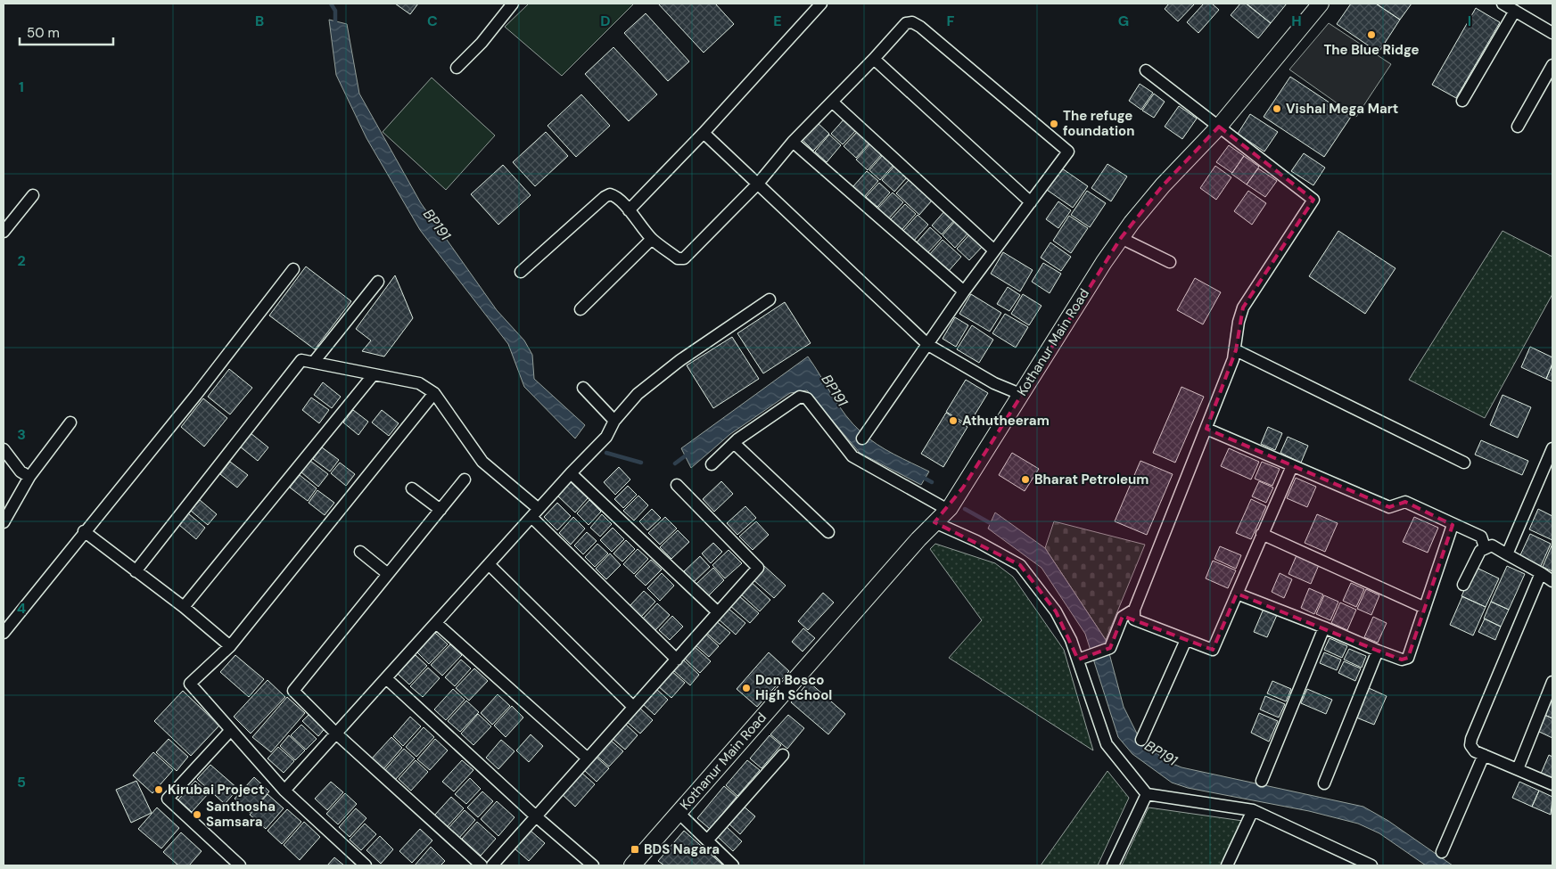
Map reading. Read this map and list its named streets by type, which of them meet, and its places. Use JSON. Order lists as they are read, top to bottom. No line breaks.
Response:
{"streets":{"main road":["Kothanur Main Road"]},"water":["BP191"],"places":{"other":["The Blue Ridge","Vishal Mega Mart","The refuge foundation","Athutheeram","Bharat Petroleum","Don Bosco High School","Kirubai Project","Santhosha Samsara"],"transit":["BDS Nagara"]},"scale_bar":"50 m","grid":{"columns":["B","C","D","E","F","G","H","I"],"rows":["1","2","3","4","5"]}}
